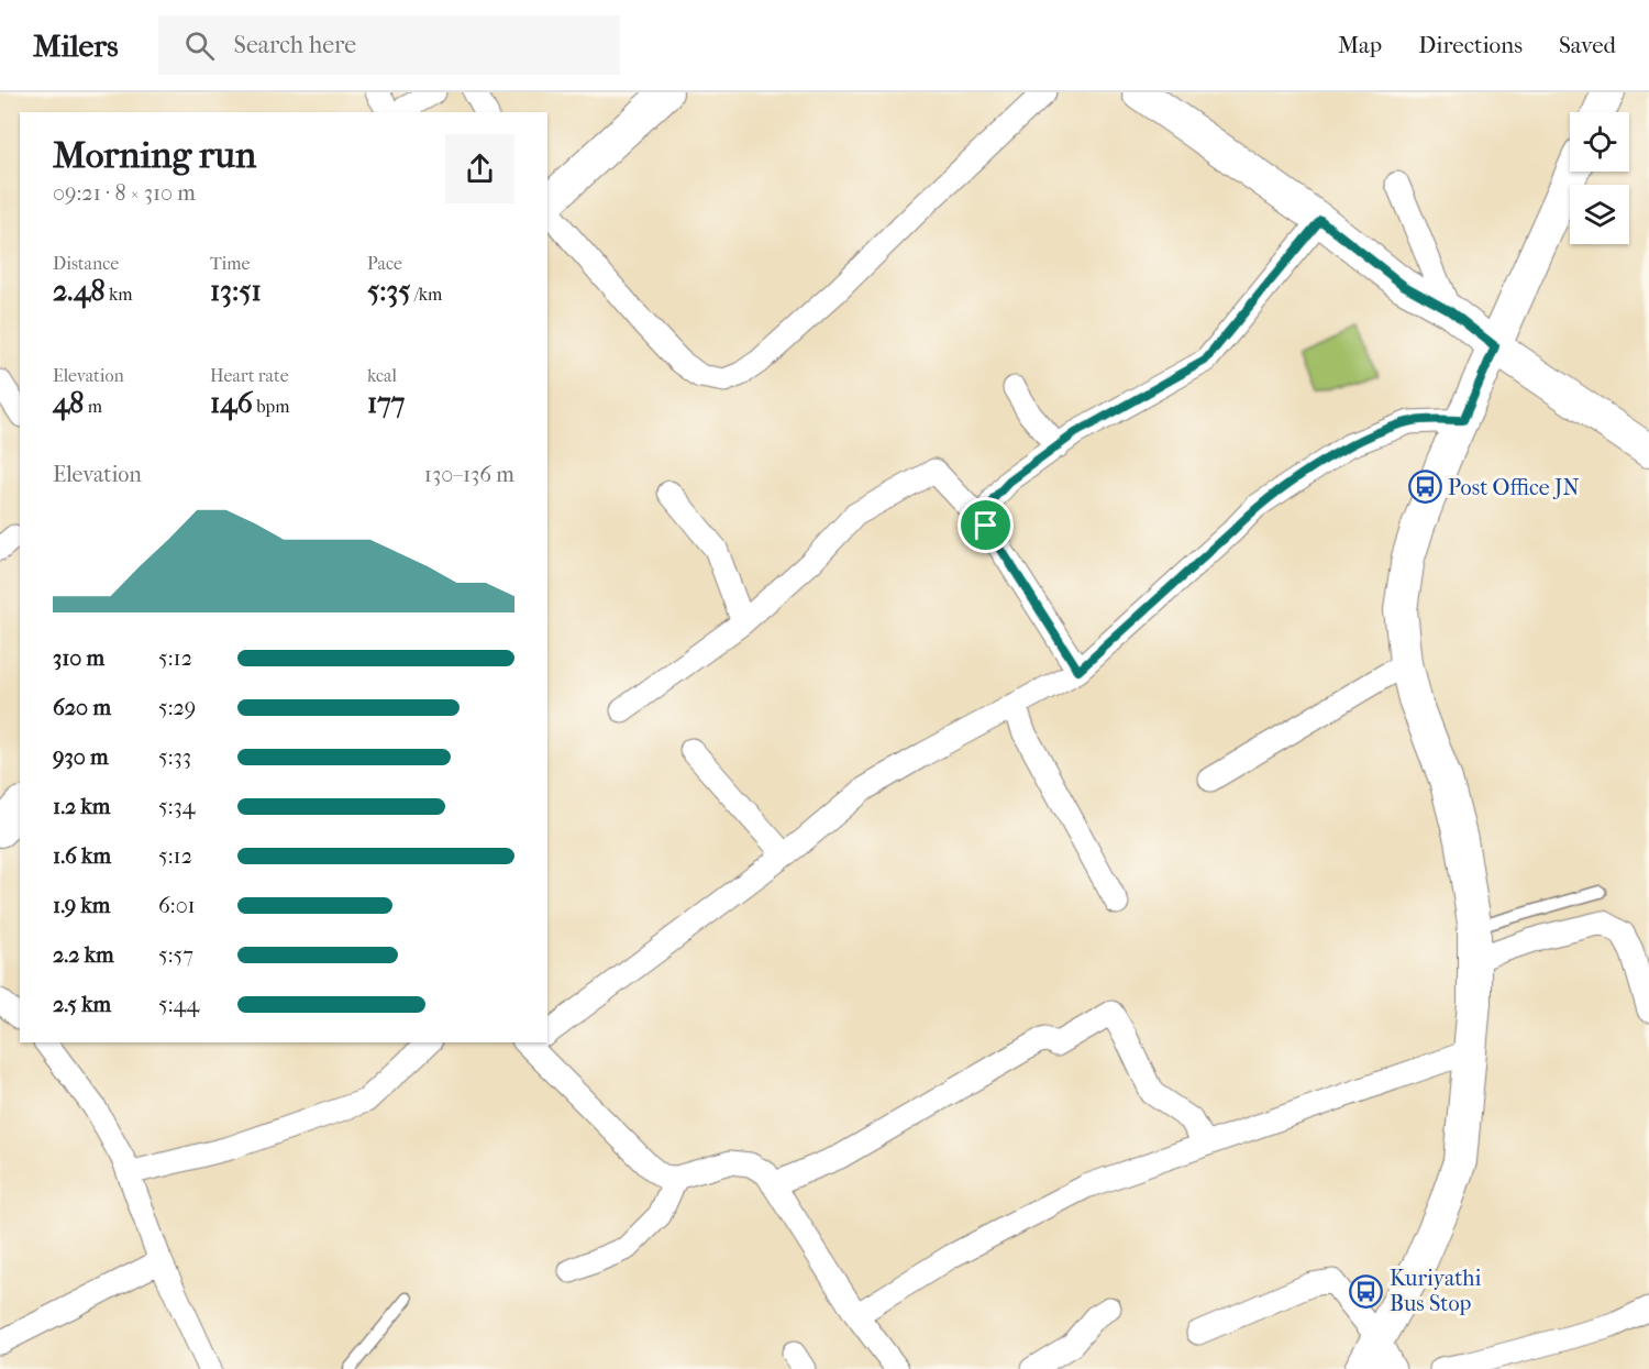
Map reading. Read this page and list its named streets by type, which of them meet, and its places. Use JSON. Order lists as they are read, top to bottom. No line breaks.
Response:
{"places":{"bus stop":["Post Office JN","Kuriyathi Bus Stop"]},"page":{"header":"Milers","search":"Search here","nav":["Map","Directions","Saved"],"heading":["Morning run","09:21 · 8 × 310 m"],"stats":[["Distance","2.48 km"],["Time","13:51"],["Pace","5:35 /km"],["Elevation","48 m"],["Heart rate","146 bpm"],["kcal","177"]],"chart":["Elevation","130–136 m"],"list":[{"name":"310 m","note":"5:12"},{"name":"620 m","note":"5:29"},{"name":"930 m","note":"5:33"},{"name":"1.2 km","note":"5:34"},{"name":"1.6 km","note":"5:12"},{"name":"1.9 km","note":"6:01"},{"name":"2.2 km","note":"5:57"},{"name":"2.5 km","note":"5:44"}]}}
